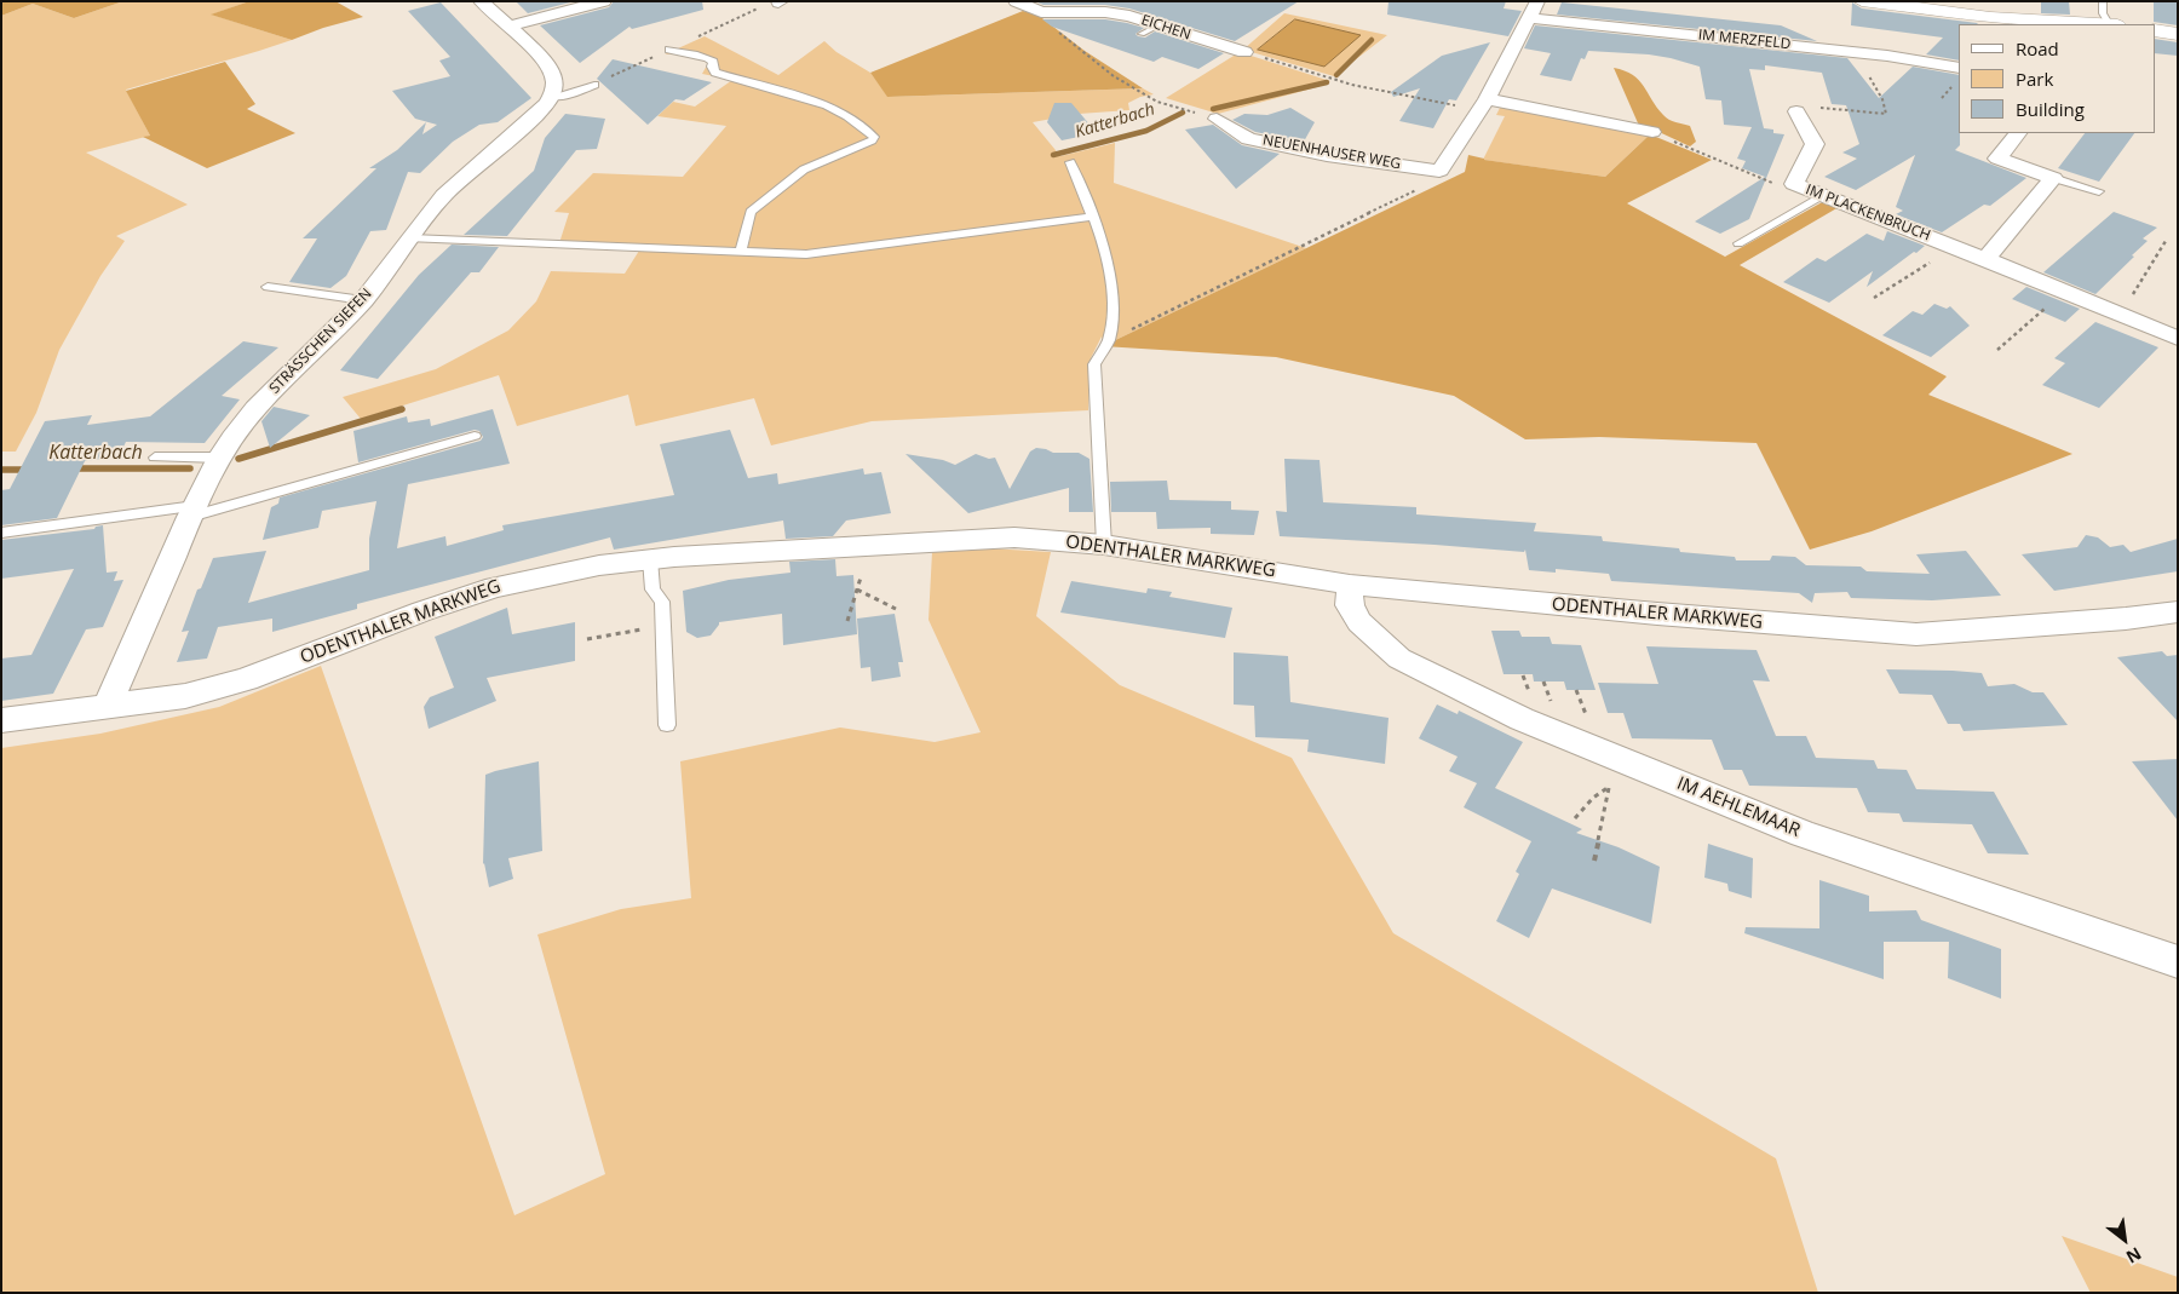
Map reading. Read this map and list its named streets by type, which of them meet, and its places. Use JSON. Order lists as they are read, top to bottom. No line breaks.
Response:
{"streets":{"street":["EICHEN","IM MERZFELD","NEUENHAUSER WEG","IM PLACKENBRUCH","STRÄSSCHEN SIEFEN","ODENTHALER MARKWEG","IM AEHLEMAAR"]},"crossings":[["STRÄSSCHEN SIEFEN","ODENTHALER MARKWEG"],["ODENTHALER MARKWEG","IM AEHLEMAAR"]],"water":["Katterbach"],"legend":["Road","Park","Building"],"north":"bottom right"}
